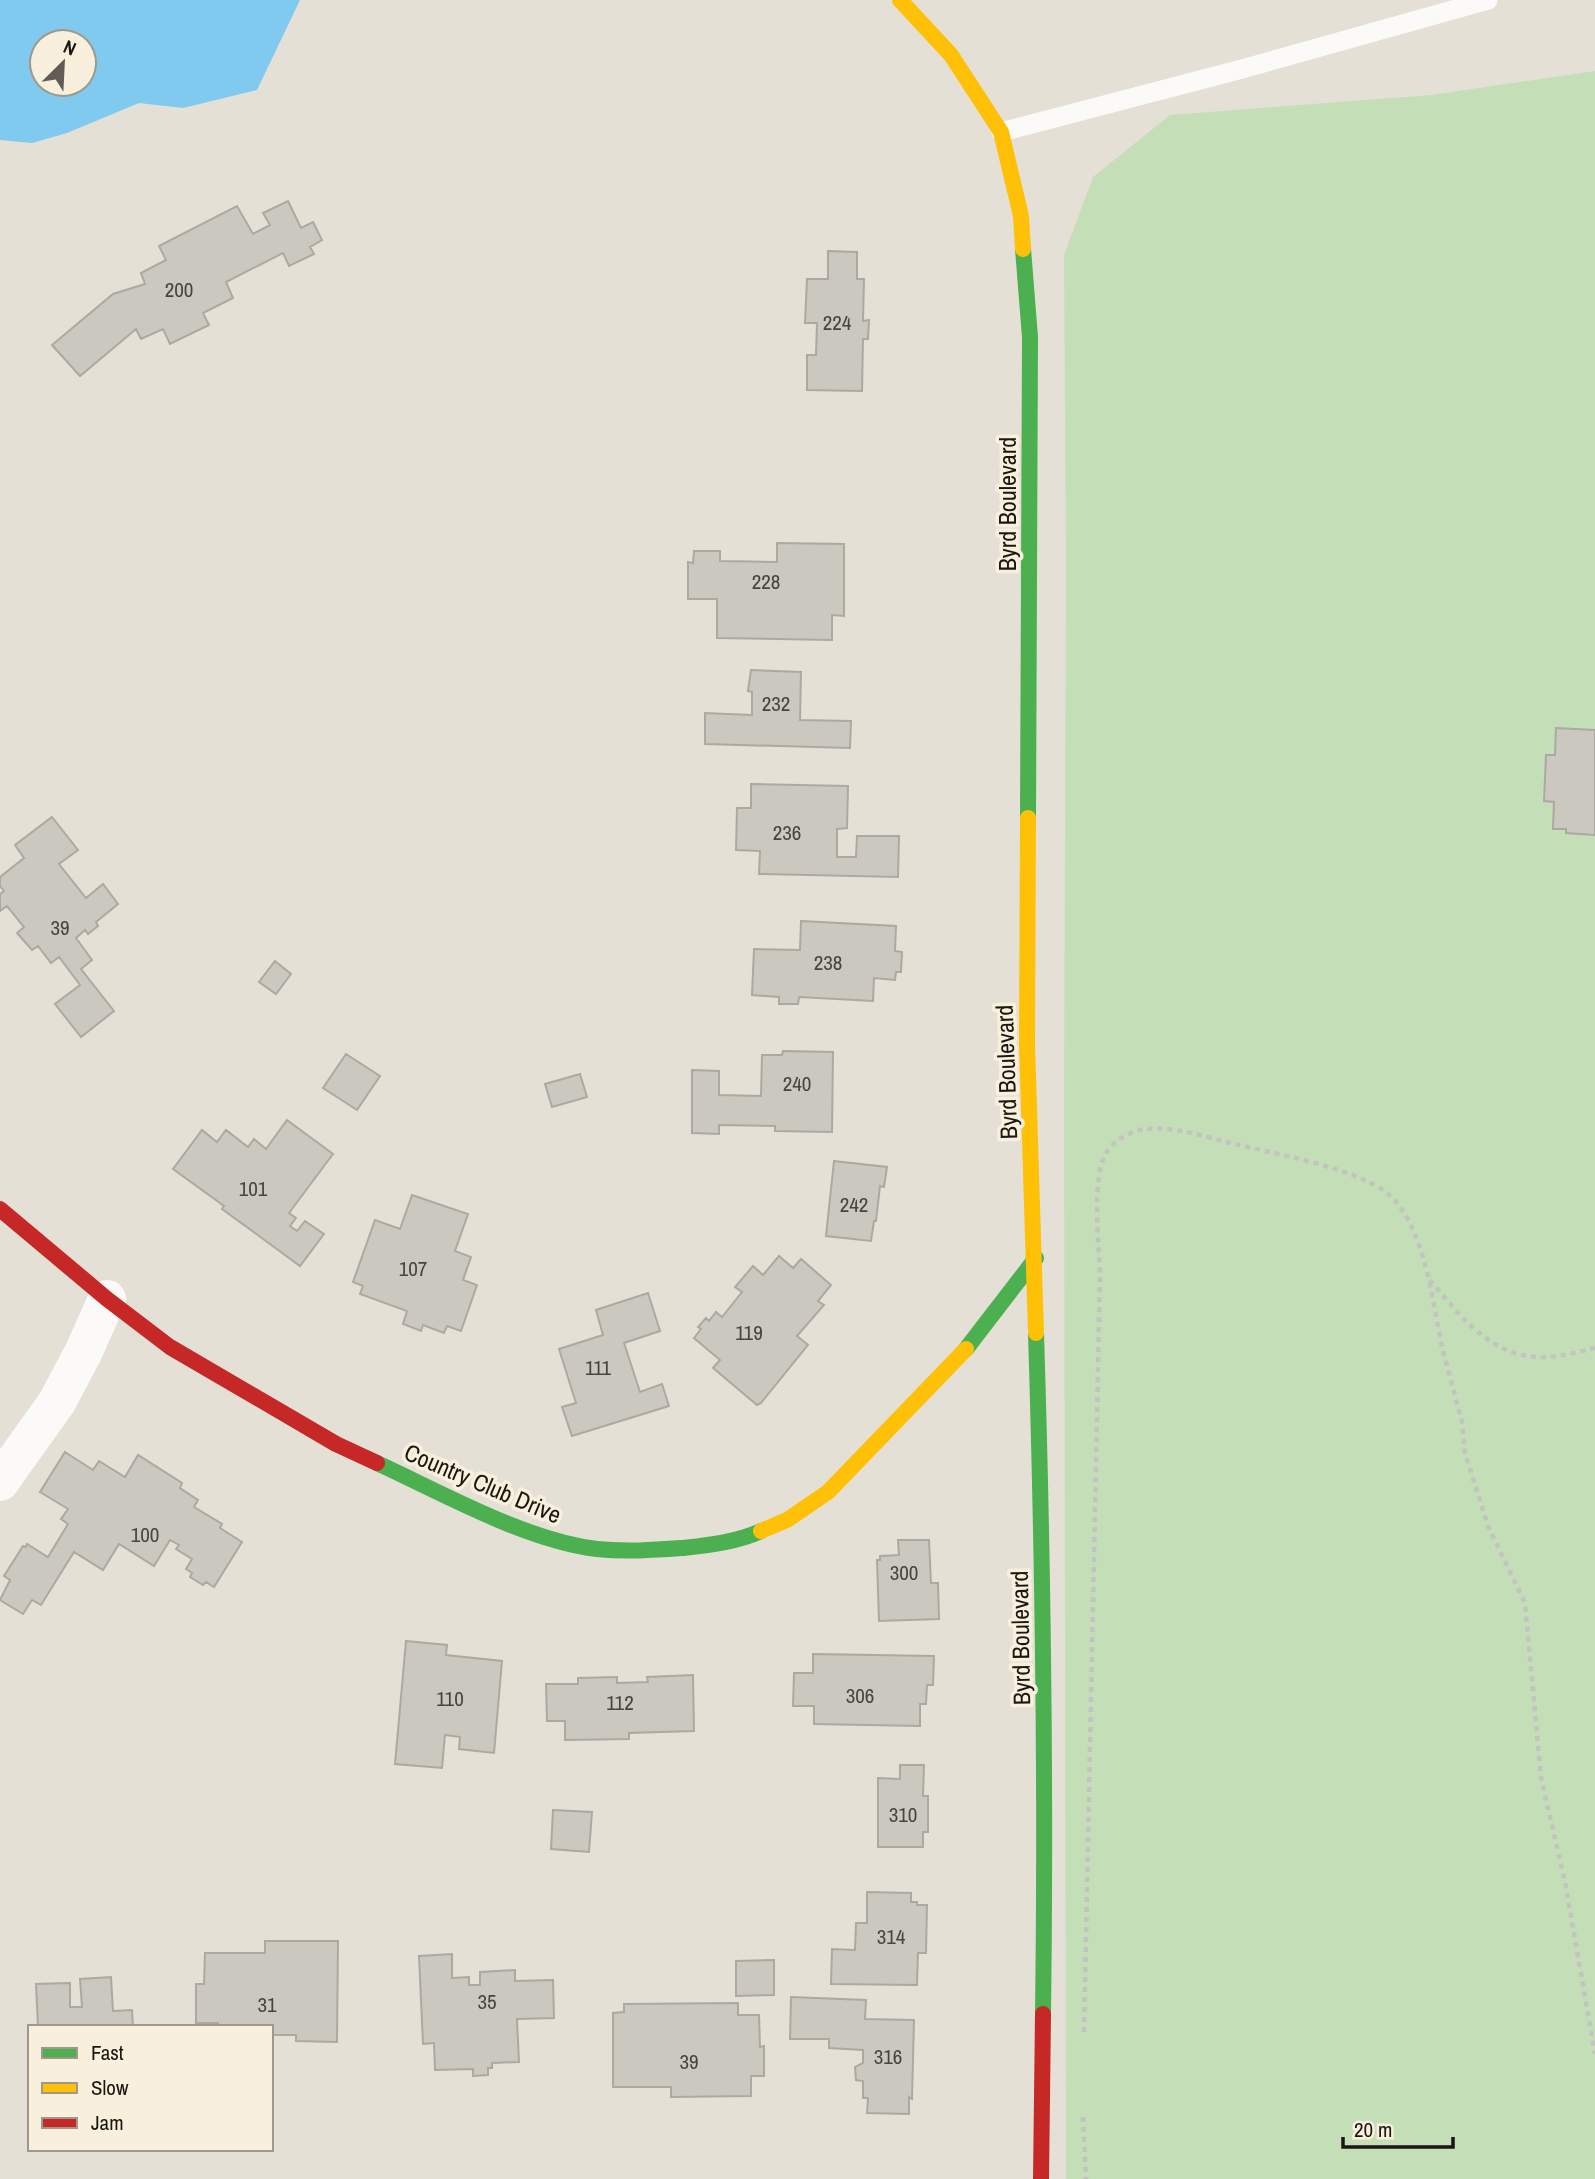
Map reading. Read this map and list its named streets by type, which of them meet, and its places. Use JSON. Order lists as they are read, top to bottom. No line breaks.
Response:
{"streets":{"street":["Byrd Boulevard","Country Club Drive"]},"crossings":[["Byrd Boulevard","Country Club Drive"]],"house_numbers":["200","224","228","232","236","39","238","240","101","242","107","119","111","100","300","306","110","112","310","314","35","31","316","39"],"legend":["Fast","Slow","Jam"],"scale_bar":"20 m","north":"top right"}
